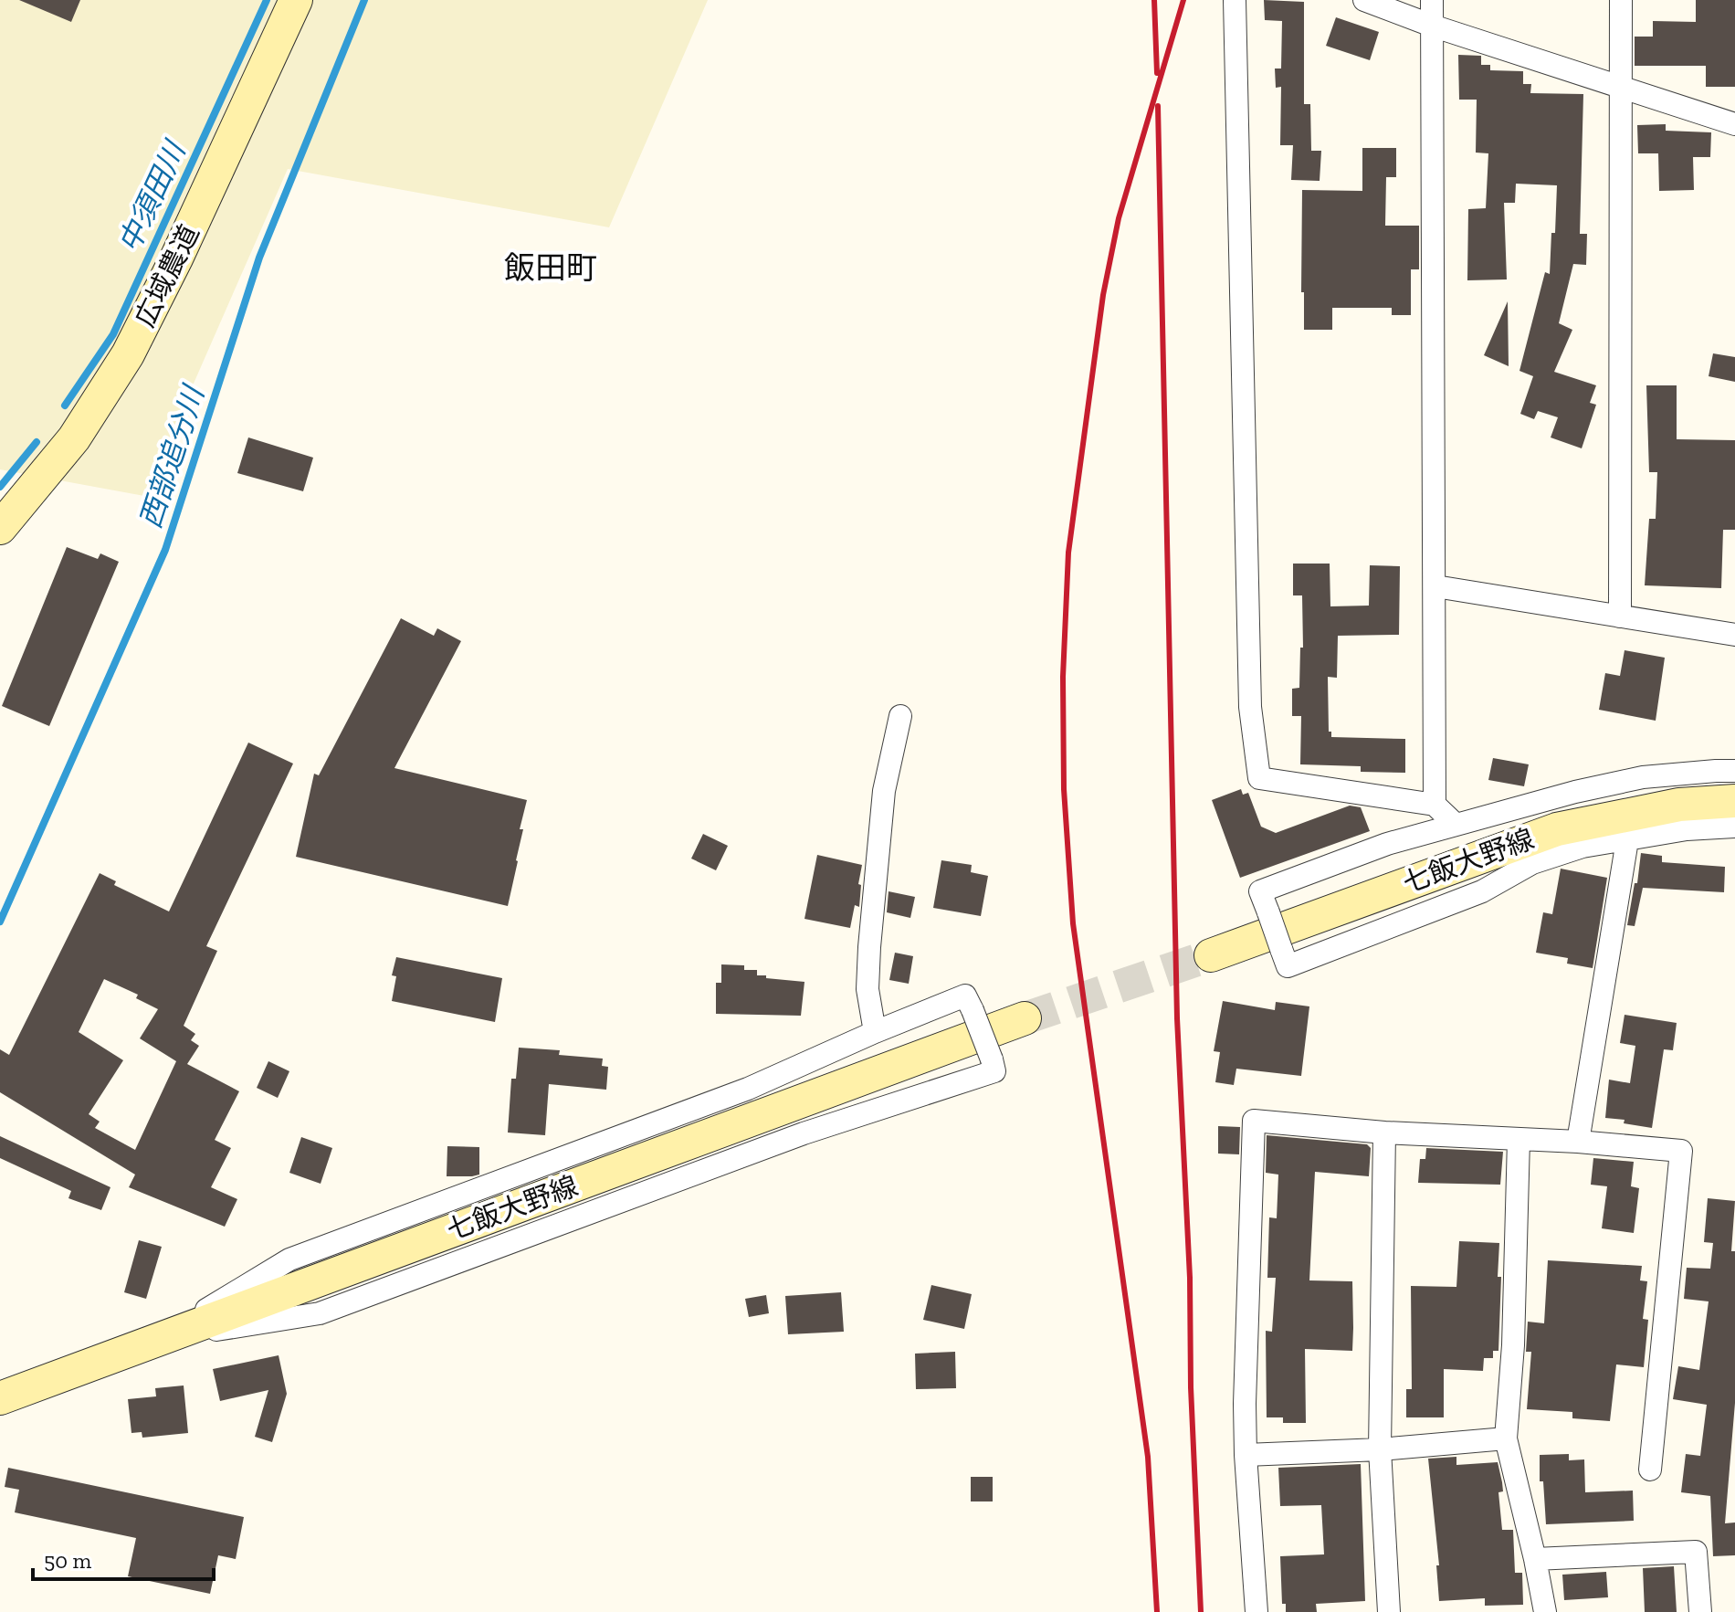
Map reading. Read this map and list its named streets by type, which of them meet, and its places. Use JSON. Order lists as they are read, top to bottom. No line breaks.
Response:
{"streets":{"main road":["広域農道","七飯大野線"]},"districts":["飯田町"],"water":["中須田川","西部追分川"],"scale_bar":"50 m"}
